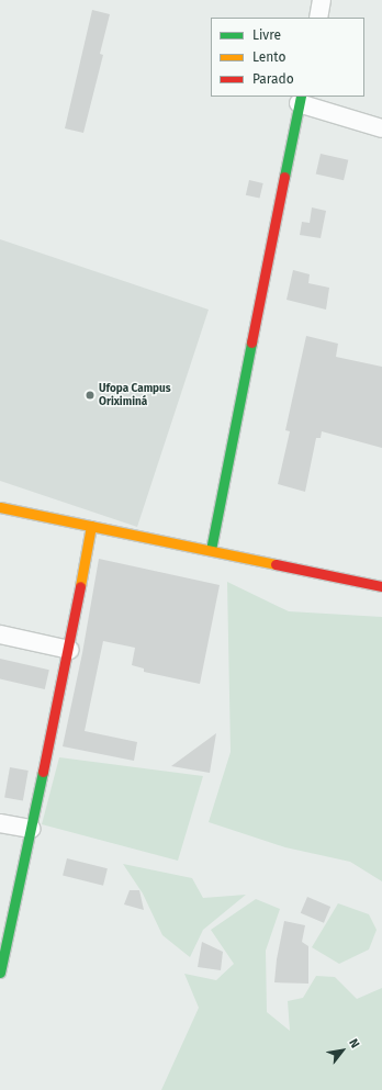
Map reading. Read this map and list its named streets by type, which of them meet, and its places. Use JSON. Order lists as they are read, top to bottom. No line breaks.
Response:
{"places":["Ufopa Campus Oriximiná"],"legend":["Livre","Lento","Parado"],"north":"top right"}
